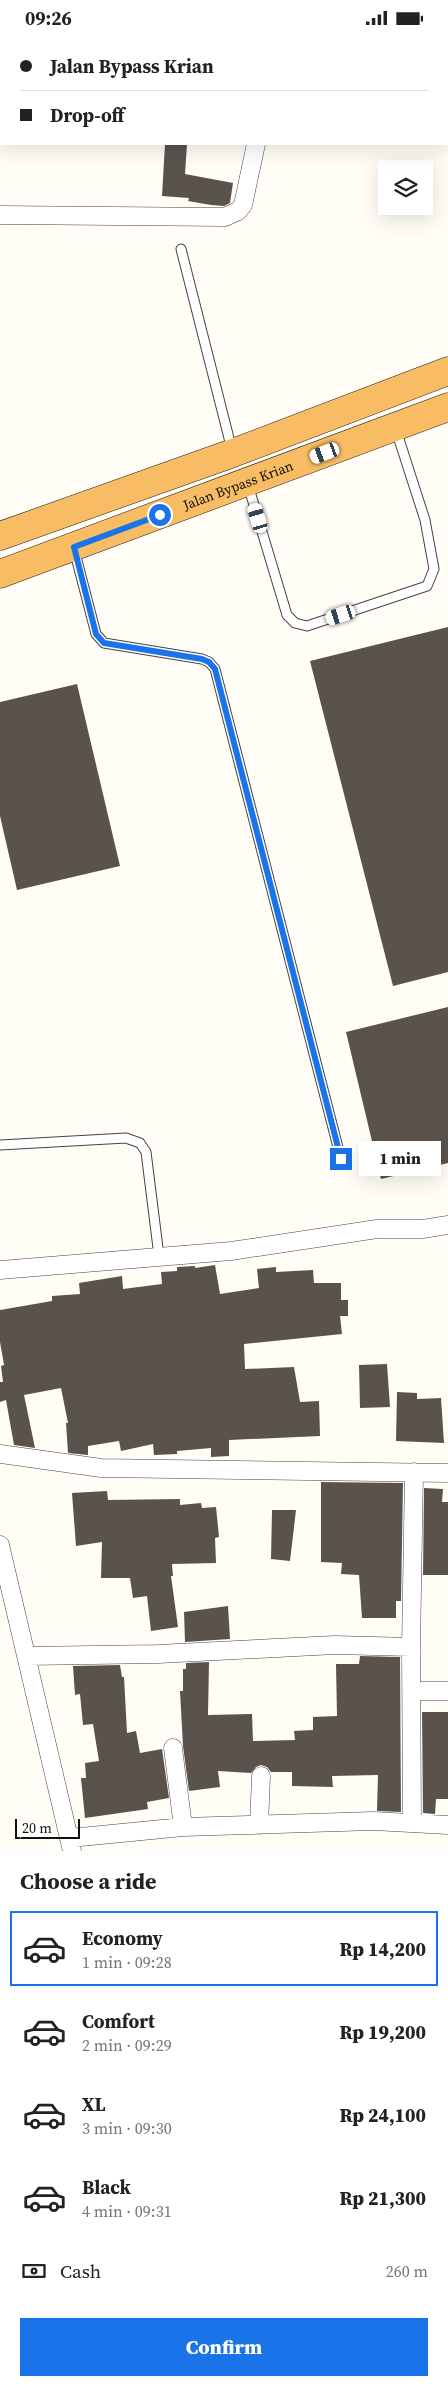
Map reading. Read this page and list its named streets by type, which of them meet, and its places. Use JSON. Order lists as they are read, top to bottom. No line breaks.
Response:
{"streets":{"highway":["Jalan Bypass Krian"]},"scale_bar":"20 m","page":{"status":"09:26","banner":["Jalan Bypass Krian","Drop-off"],"bubble":"1 min","scale":"20 m","heading":"Choose a ride","list":[{"name":"Economy","note":"1 min · 09:28","value":"Rp 14,200"},{"name":"Comfort","note":"2 min · 09:29","value":"Rp 19,200"},{"name":"XL","note":"3 min · 09:30","value":"Rp 24,100"},{"name":"Black","note":"4 min · 09:31","value":"Rp 21,300"}],"pay":["Cash","260 m"],"buttons":"Confirm"}}
